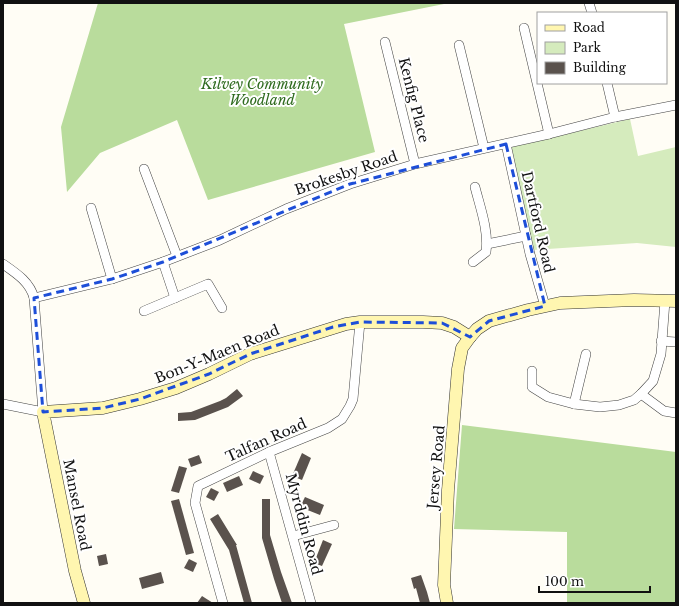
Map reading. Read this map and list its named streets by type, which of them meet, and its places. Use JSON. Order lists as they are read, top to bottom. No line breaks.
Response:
{"streets":{"street":["Kenfig Place","Brokesby Road","Dartford Road","Bon-Y-Maen Road","Talfan Road","Jersey Road","Mansel Road","Myrddin Road"]},"crossings":[["Kenfig Place","Brokesby Road"],["Brokesby Road","Dartford Road"],["Dartford Road","Jersey Road"],["Bon-Y-Maen Road","Talfan Road"],["Bon-Y-Maen Road","Jersey Road"],["Bon-Y-Maen Road","Mansel Road"],["Talfan Road","Myrddin Road"]],"parks":["Kilvey Community Woodland"],"legend":["Road","Park","Building"],"scale_bar":"100 m"}
